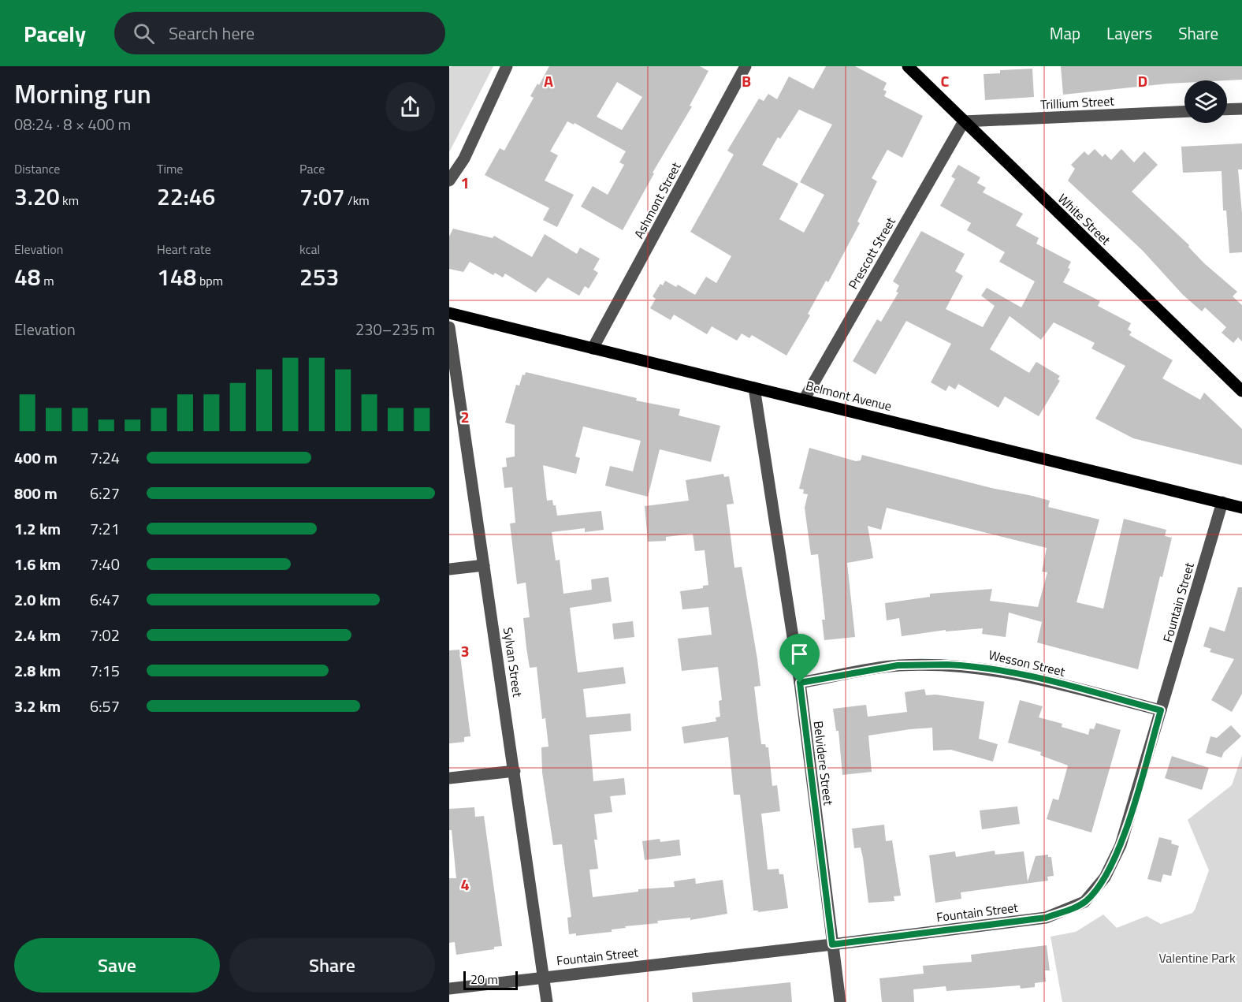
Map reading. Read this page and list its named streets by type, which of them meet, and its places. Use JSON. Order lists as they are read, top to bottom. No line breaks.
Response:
{"streets":{"main road":["White Street","Belmont Avenue"],"street":["Trillium Street","Ashmont Street","Prescott Street","Fountain Street","Sylvan Street","Wesson Street","Belvidere Street"]},"crossings":[["Trillium Street","White Street"],["Trillium Street","Prescott Street"],["Ashmont Street","Belmont Avenue"],["White Street","Prescott Street"],["Prescott Street","Belmont Avenue"],["Belmont Avenue","Fountain Street"],["Belmont Avenue","Belvidere Street"],["Fountain Street","Sylvan Street"],["Fountain Street","Wesson Street"],["Fountain Street","Belvidere Street"],["Wesson Street","Belvidere Street"]],"parks":["Valentine Park"],"scale_bar":"20 m","page":{"header":"Pacely","search":"Search here","nav":["Map","Layers","Share"],"heading":["Morning run","08:24 · 8 × 400 m"],"stats":[["Distance","3.20 km"],["Time","22:46"],["Pace","7:07 /km"],["Elevation","48 m"],["Heart rate","148 bpm"],["kcal","253"]],"chart":["Elevation","230–235 m"],"list":[{"name":"400 m","note":"7:24"},{"name":"800 m","note":"6:27"},{"name":"1.2 km","note":"7:21"},{"name":"1.6 km","note":"7:40"},{"name":"2.0 km","note":"6:47"},{"name":"2.4 km","note":"7:02"},{"name":"2.8 km","note":"7:15"},{"name":"3.2 km","note":"6:57"}],"buttons":["Save","Share"],"scale":"20 m"},"grid":{"columns":["A","B","C","D"],"rows":["1","2","3","4"]}}
